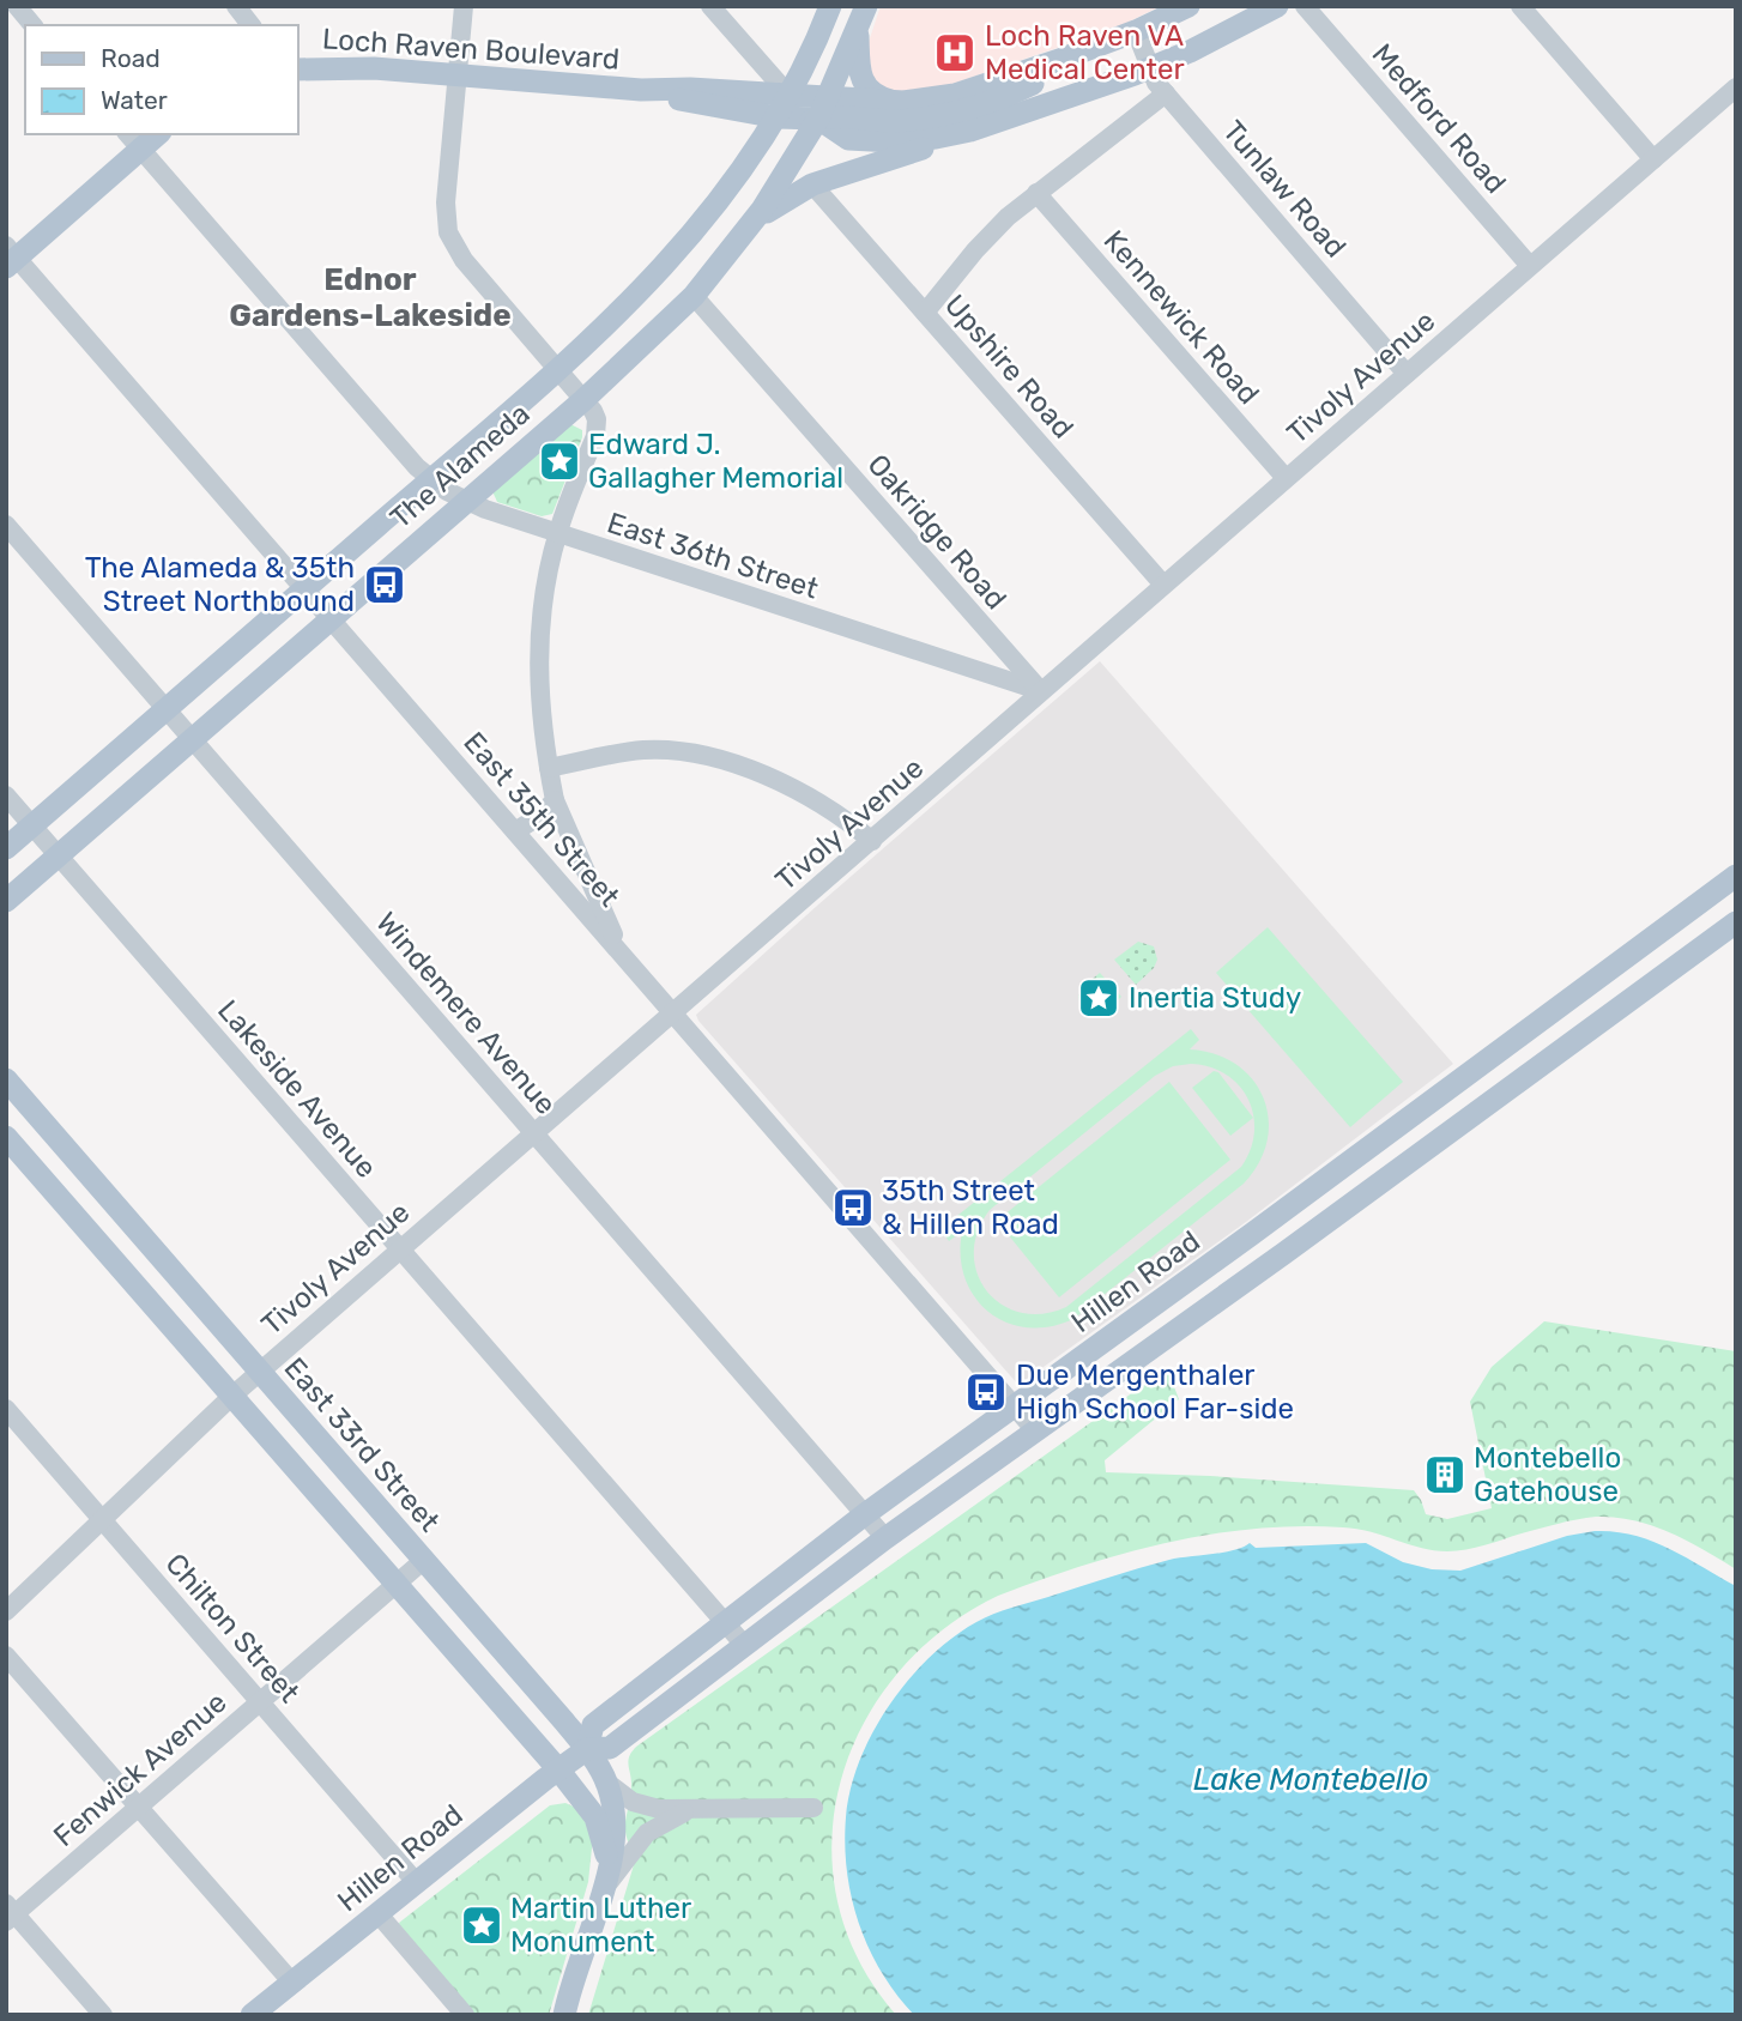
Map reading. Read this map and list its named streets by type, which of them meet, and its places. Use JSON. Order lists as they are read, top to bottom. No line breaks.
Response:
{"streets":{"main road":["Loch Raven Boulevard","The Alameda","Hillen Road","East 33rd Street"],"street":["Medford Road","Tunlaw Road","Kennewick Road","Upshire Road","Tivoly Avenue","Oakridge Road","East 36th Street","East 35th Street","Windemere Avenue","Lakeside Avenue","Chilton Street","Fenwick Avenue"]},"crossings":[["Loch Raven Boulevard","Tunlaw Road"],["Loch Raven Boulevard","The Alameda"],["Medford Road","Tivoly Avenue"],["Tunlaw Road","Tivoly Avenue"],["Kennewick Road","Tivoly Avenue"],["Upshire Road","Tivoly Avenue"],["Tivoly Avenue","Oakridge Road"],["Tivoly Avenue","East 36th Street"],["Tivoly Avenue","East 35th Street"],["Tivoly Avenue","Windemere Avenue"],["Tivoly Avenue","Lakeside Avenue"],["Tivoly Avenue","East 33rd Street"],["Tivoly Avenue","Chilton Street"],["The Alameda","Oakridge Road"],["The Alameda","East 36th Street"],["The Alameda","East 35th Street"],["The Alameda","Windemere Avenue"],["The Alameda","Lakeside Avenue"],["Oakridge Road","East 36th Street"],["East 35th Street","Hillen Road"],["Windemere Avenue","Hillen Road"],["Lakeside Avenue","Hillen Road"],["Hillen Road","East 33rd Street"],["Hillen Road","Chilton Street"],["East 33rd Street","Fenwick Avenue"],["Chilton Street","Fenwick Avenue"]],"districts":["Ednor Gardens-Lakeside"],"water":["Lake Montebello"],"places":{"hospital":["Loch Raven VA Medical Center"],"place":["Edward J. Gallagher Memorial","Inertia Study","Martin Luther Monument"],"bus stop":["The Alameda & 35th Street Northbound","35th Street & Hillen Road","Due Mergenthaler High School Far-side"],"building":["Montebello Gatehouse"]},"legend":["Road","Water"]}
